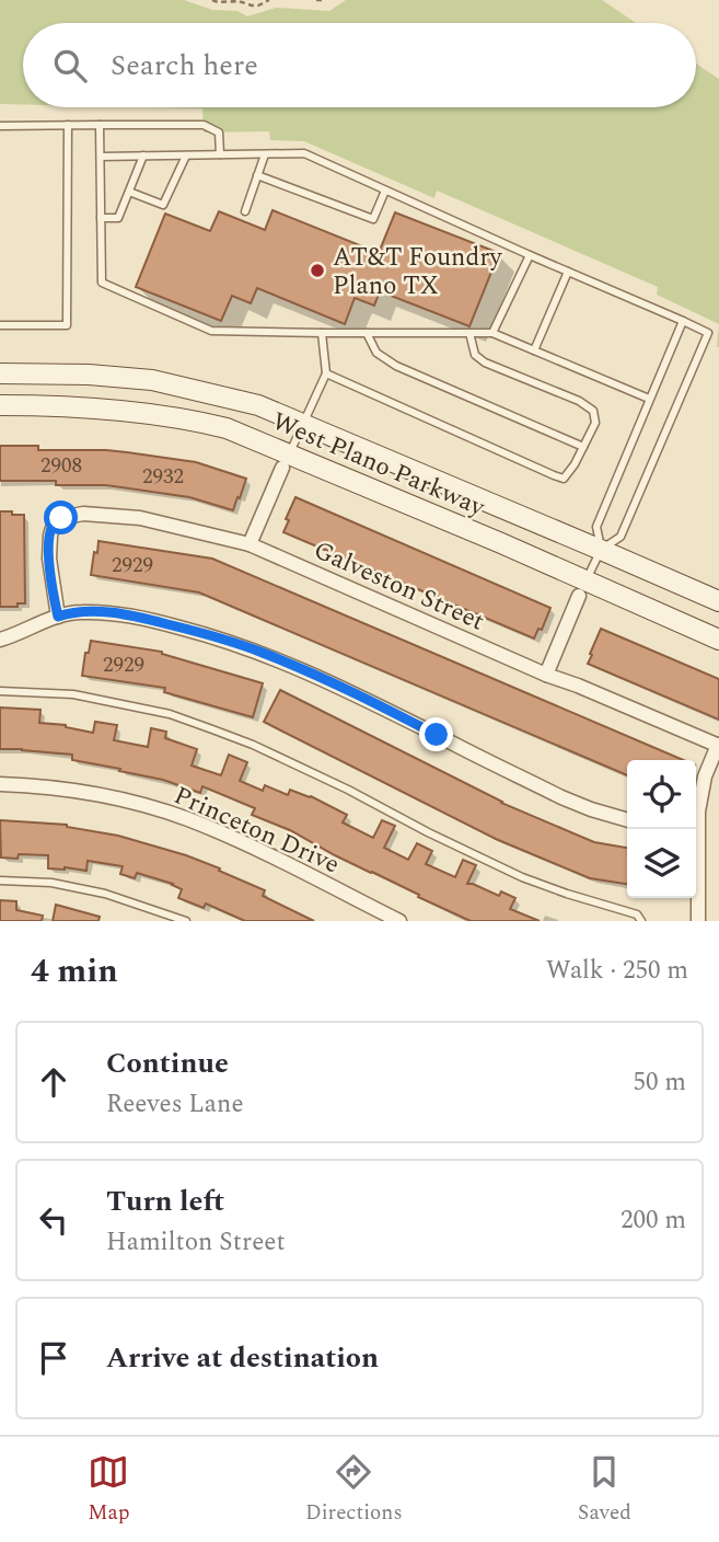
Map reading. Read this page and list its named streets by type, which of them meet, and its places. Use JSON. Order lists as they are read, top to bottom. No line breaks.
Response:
{"streets":{"main road":["West Plano Parkway"],"street":["Galveston Street","Princeton Drive"]},"places":["AT&T Foundry Plano TX"],"house_numbers":["2908","2932","2929","2929"],"page":{"search":"Search here","heading":["4 min","Walk · 250 m"],"list":[["Continue","Reeves Lane","50 m"],["Turn left","Hamilton Street","200 m"],"Arrive at destination"],"nav":["Map","Directions","Saved"]}}
